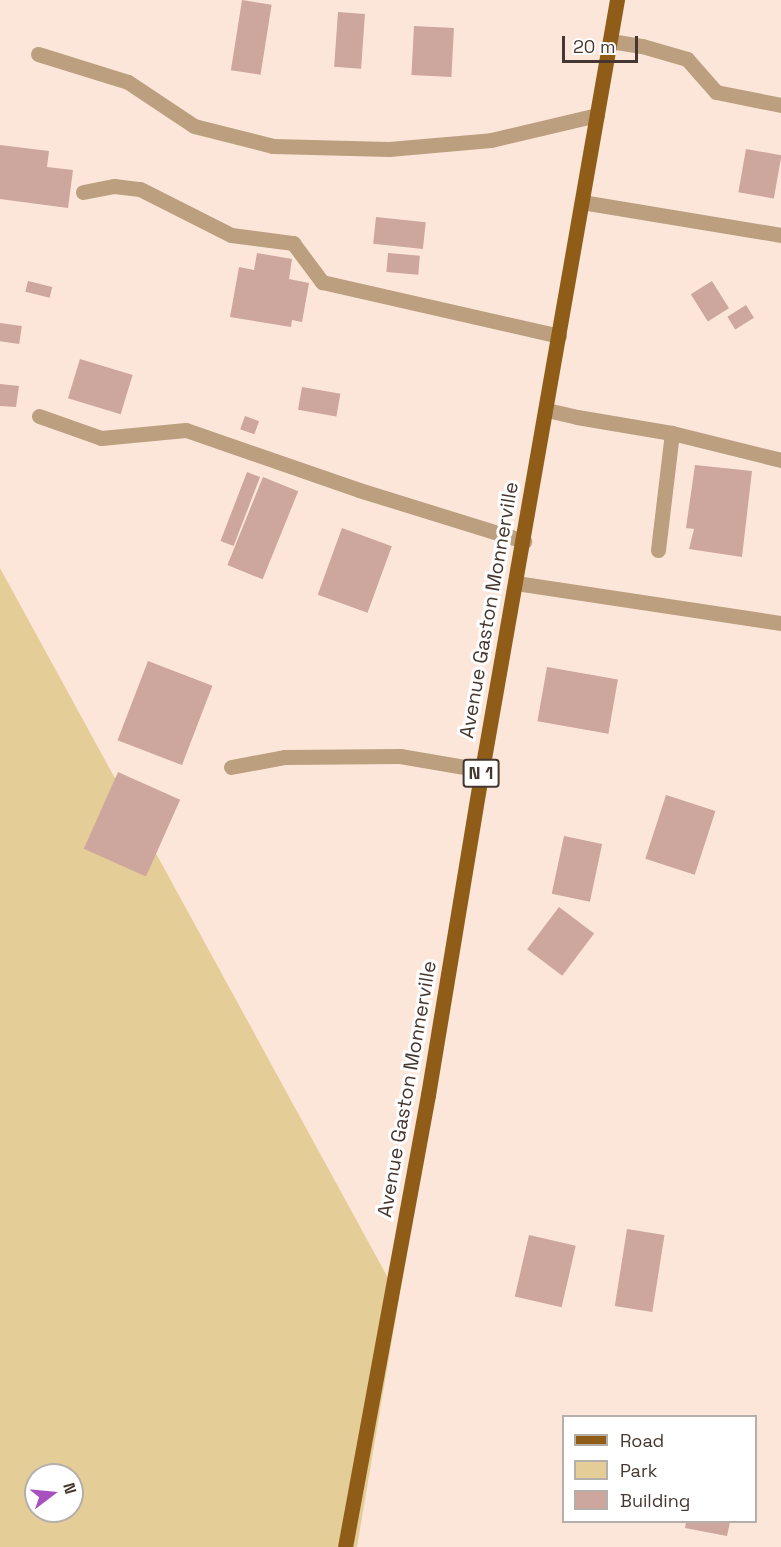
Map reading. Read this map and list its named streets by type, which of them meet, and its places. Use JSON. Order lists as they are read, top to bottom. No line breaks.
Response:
{"streets":{"main road":["Avenue Gaston Monnerville","N 1"]},"legend":["Road","Park","Building"],"scale_bar":"20 m","north":"right"}
